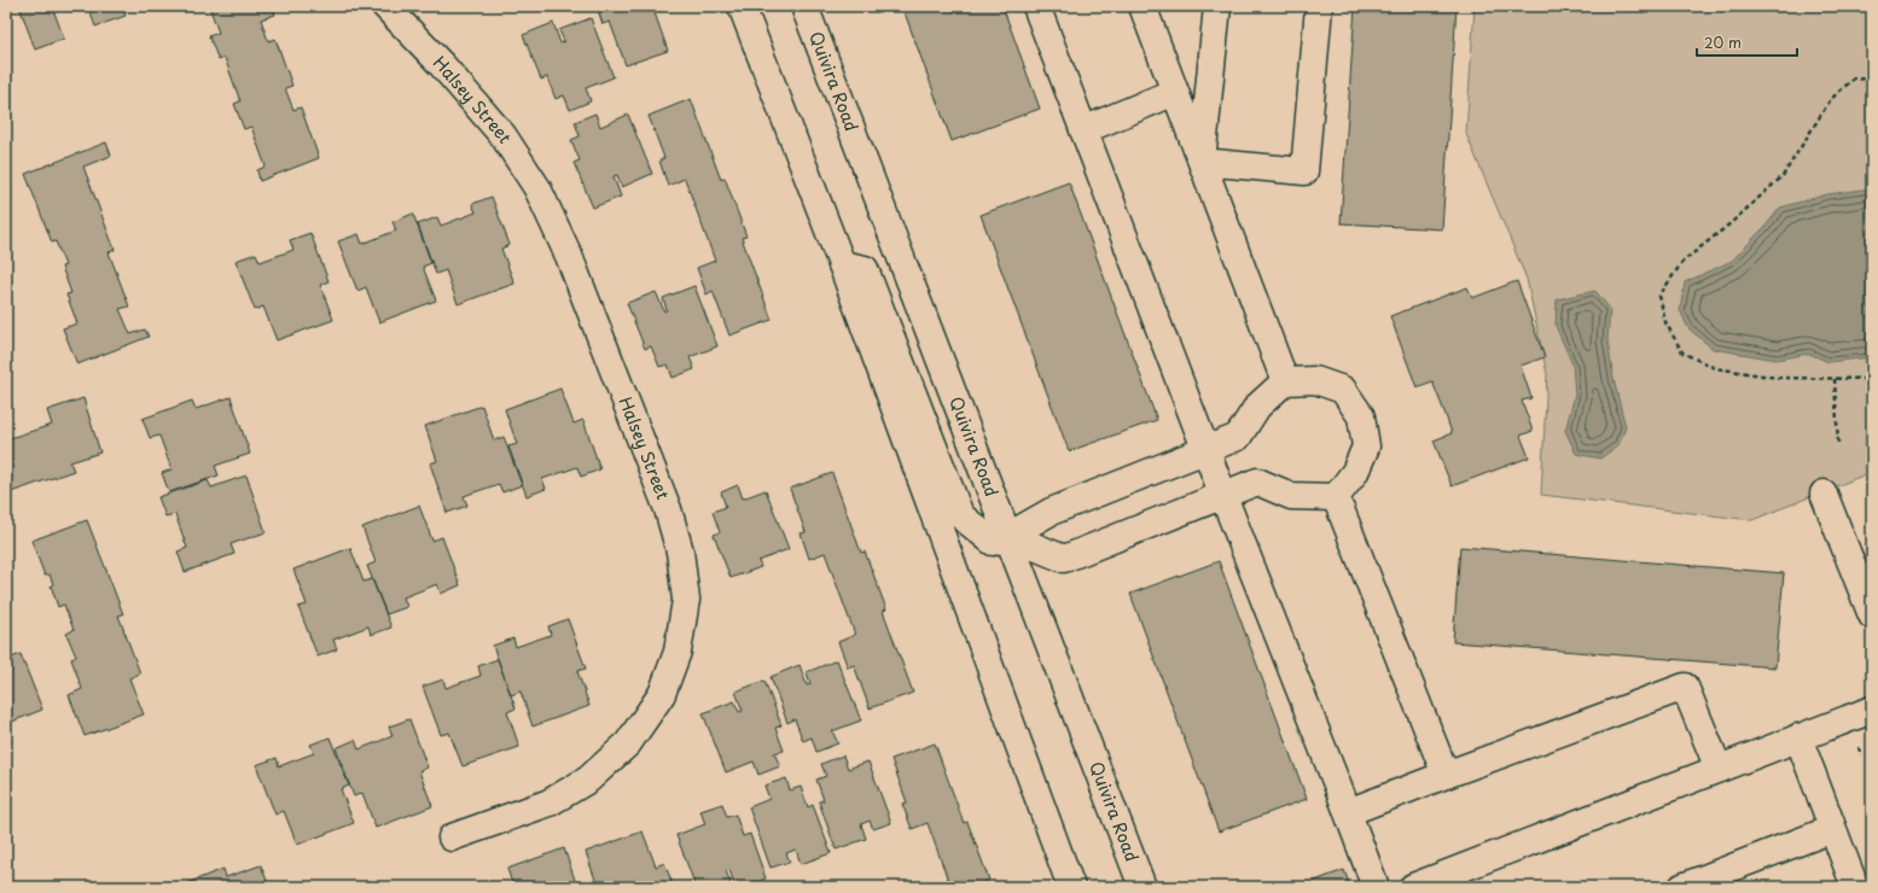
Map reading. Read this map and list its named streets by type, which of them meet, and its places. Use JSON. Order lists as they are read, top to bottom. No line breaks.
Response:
{"streets":{"street":["Quivira Road","Halsey Street"]},"scale_bar":"20 m"}
